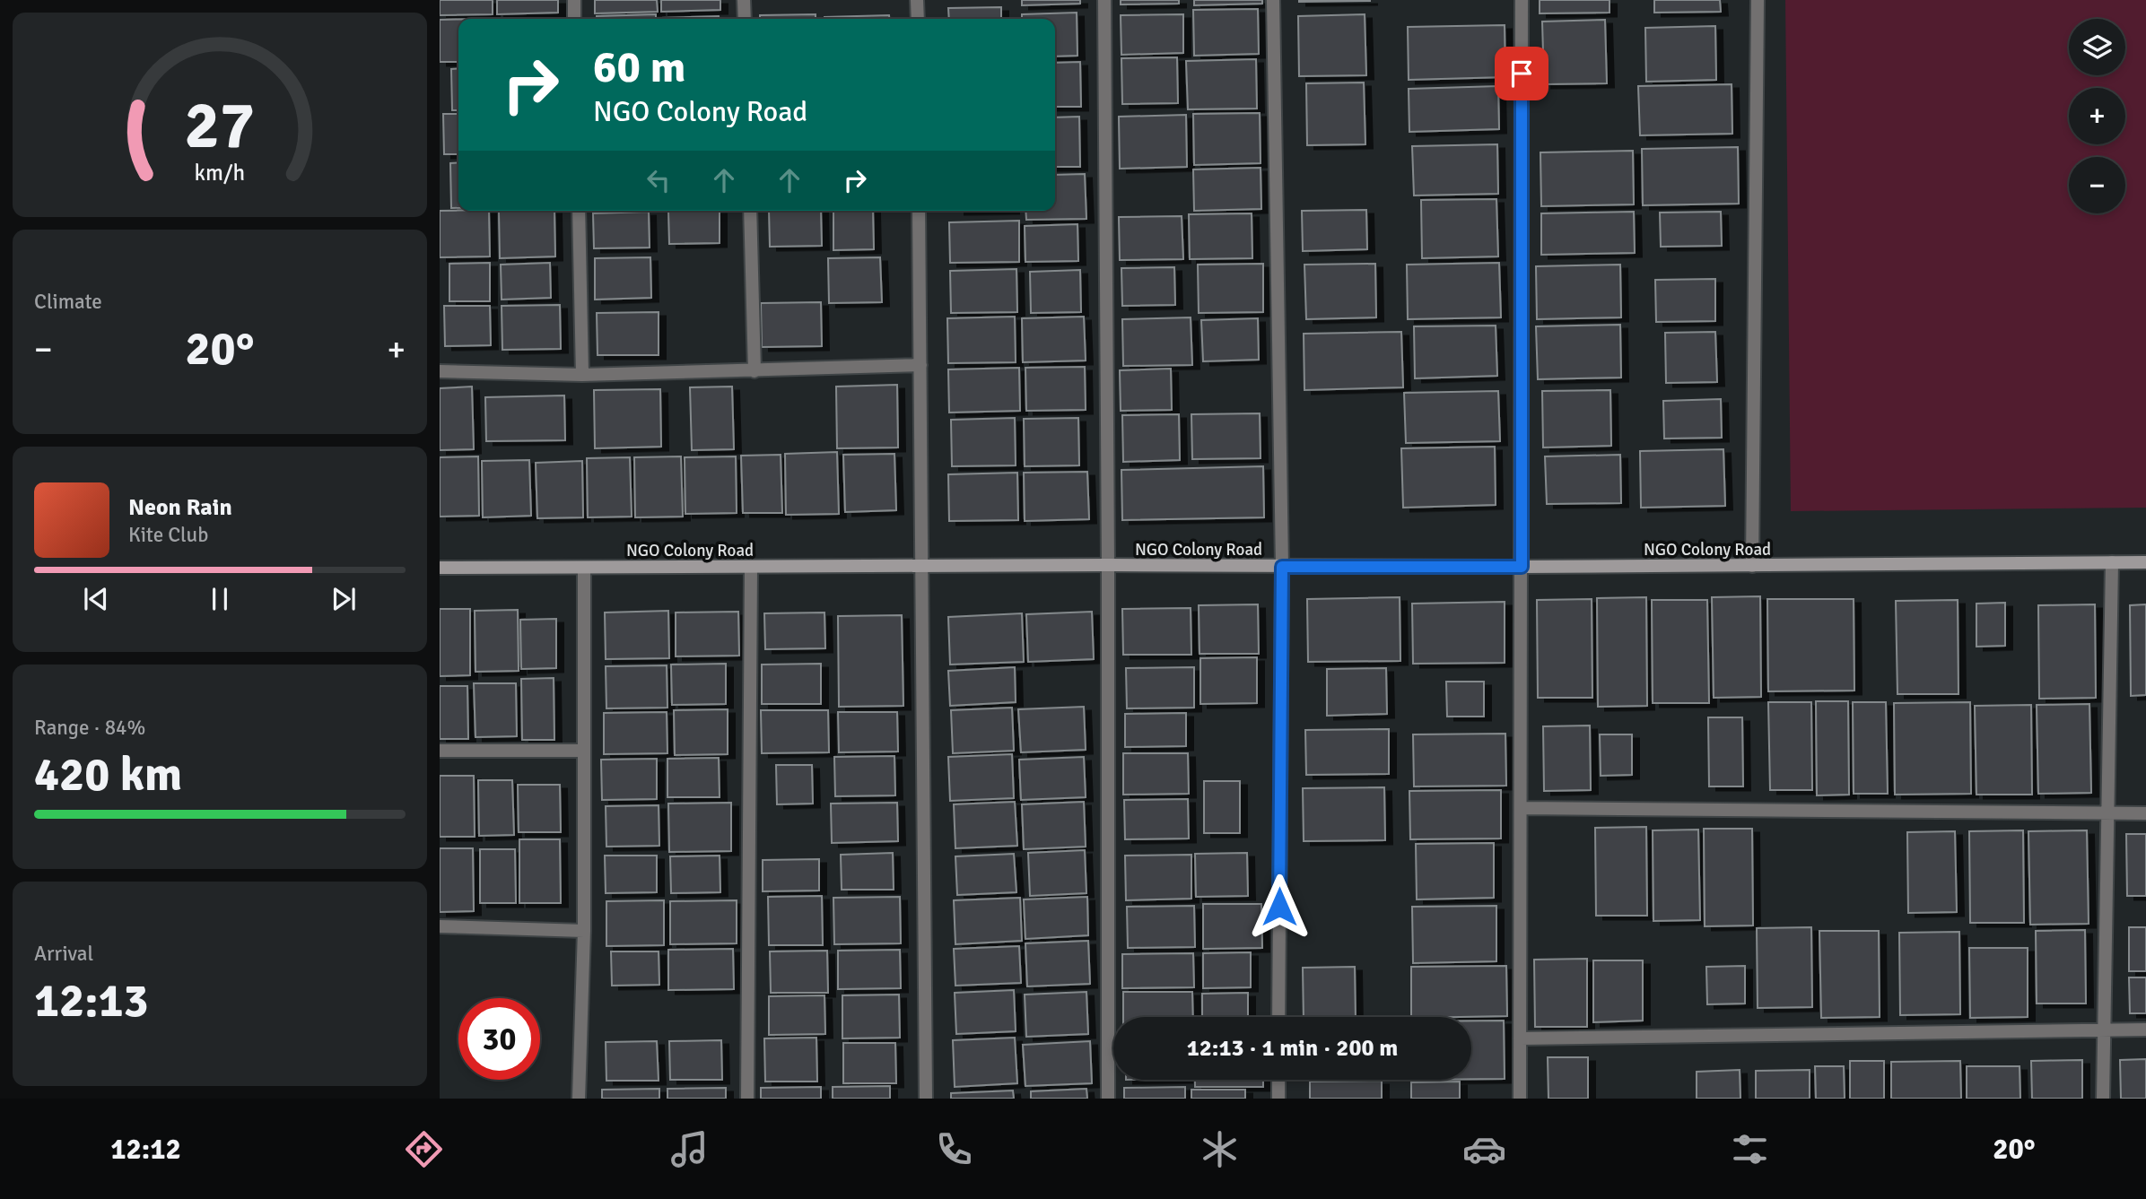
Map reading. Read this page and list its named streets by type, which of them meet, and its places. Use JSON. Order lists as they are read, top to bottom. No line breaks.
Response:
{"streets":{"street":["NGO Colony Road"]},"page":{"map_buttons":["+","−"],"turn":["60 m","NGO Colony Road"],"tile":["Climate",["Range · 84%","420 km"],["Arrival","12:13"]],"heat":["−","20°","+"],"song":["Neon Rain","Kite Club"],"limit":"30","trip":"12:13 · 1 min · 200 m","tabs":["12:12","20°"],"gauge":["27","km/h"]}}
